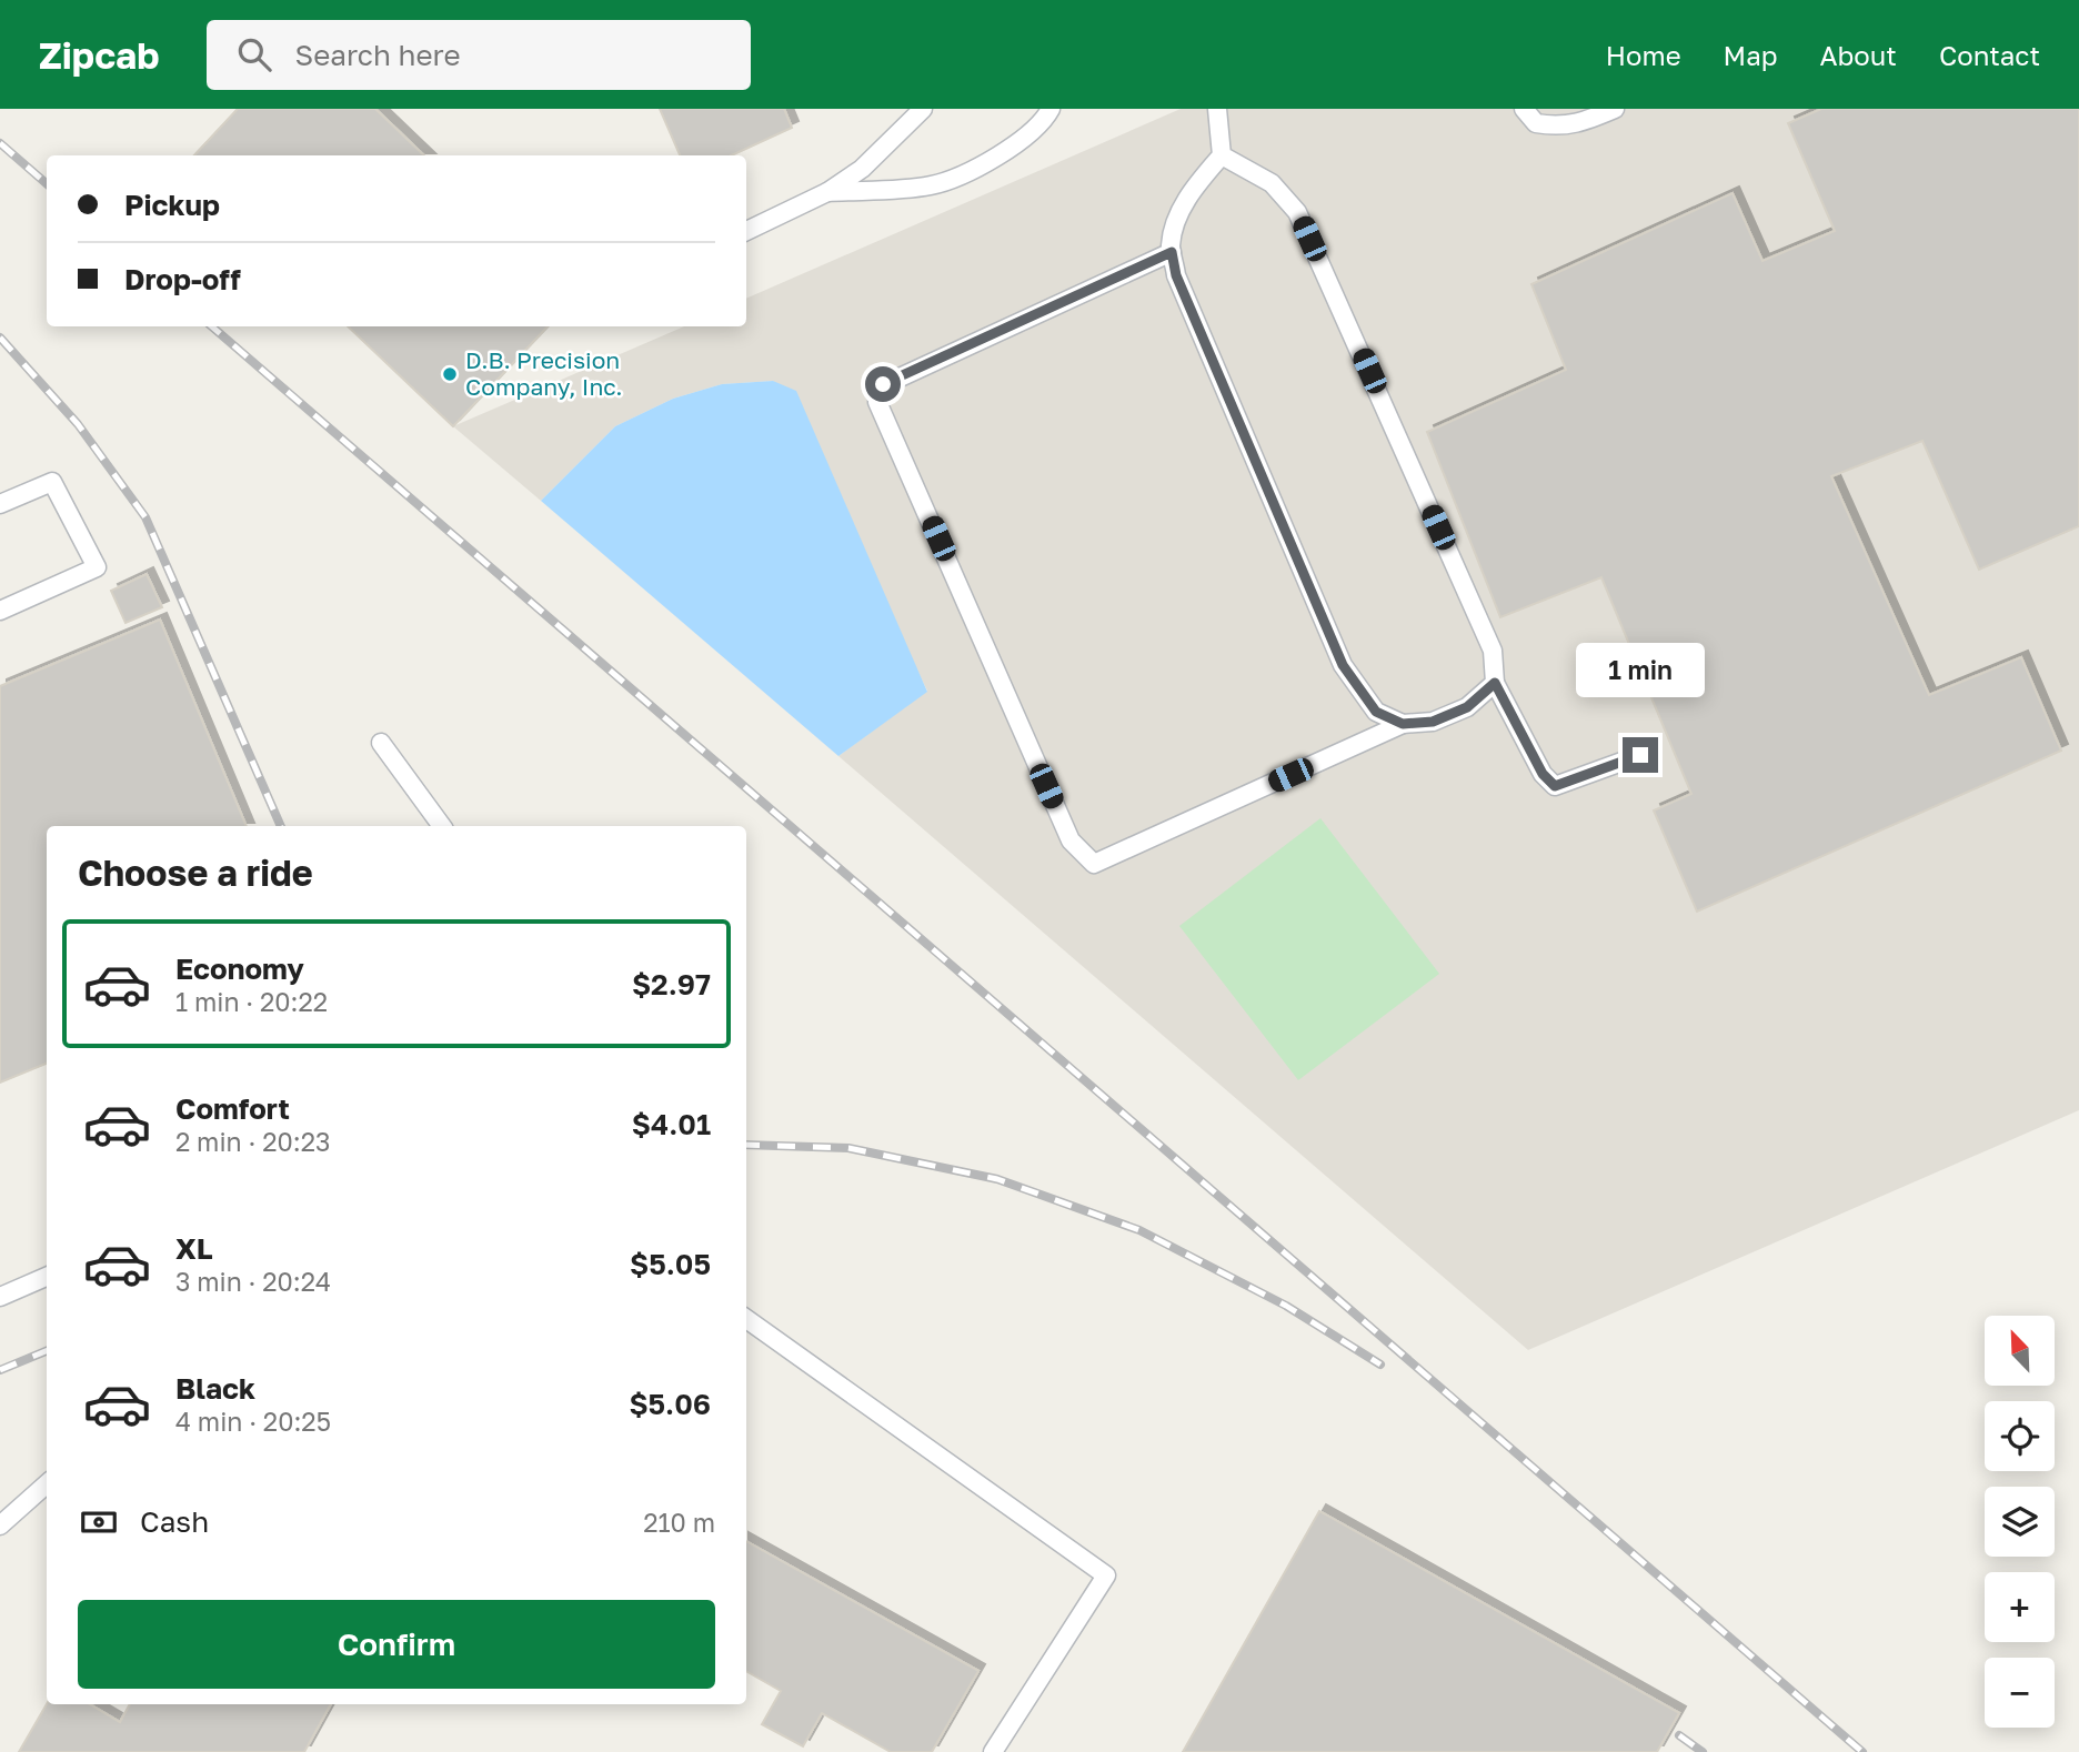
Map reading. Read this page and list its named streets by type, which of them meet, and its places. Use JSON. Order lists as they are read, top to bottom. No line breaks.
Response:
{"places":["D.B. Precision Company, Inc."],"north":"top left","page":{"header":"Zipcab","search":"Search here","nav":["Home","Map","About","Contact"],"banner":["Pickup","Drop-off"],"bubble":"1 min","heading":"Choose a ride","list":[{"name":"Economy","note":"1 min · 20:22","value":"$2.97"},{"name":"Comfort","note":"2 min · 20:23","value":"$4.01"},{"name":"XL","note":"3 min · 20:24","value":"$5.05"},{"name":"Black","note":"4 min · 20:25","value":"$5.06"}],"map_buttons":["+","−"],"pay":["Cash","210 m"],"buttons":"Confirm"}}
